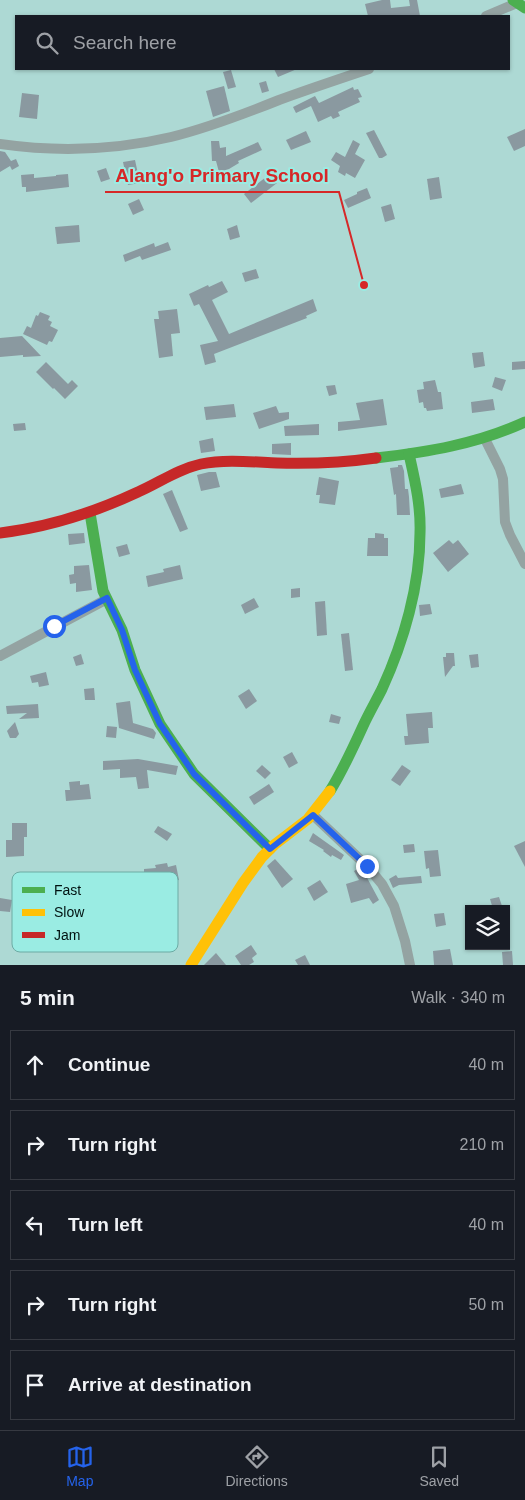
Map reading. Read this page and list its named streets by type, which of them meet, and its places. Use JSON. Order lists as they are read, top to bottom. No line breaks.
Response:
{"places":["Alang'o Primary School"],"legend":["Fast","Slow","Jam"],"page":{"search":"Search here","heading":["5 min","Walk · 340 m"],"list":[["Continue","40 m"],["Turn right","210 m"],["Turn left","40 m"],["Turn right","50 m"],"Arrive at destination"],"nav":["Map","Directions","Saved"]}}
